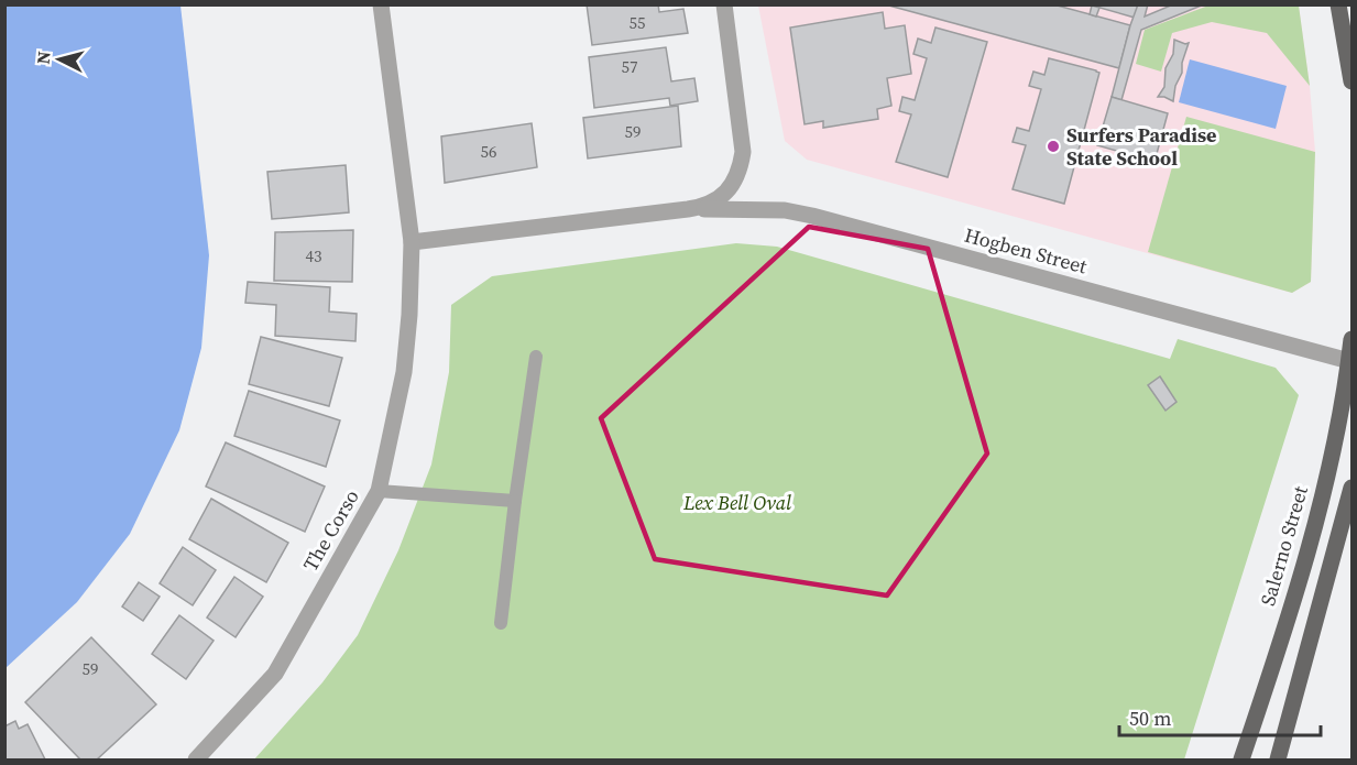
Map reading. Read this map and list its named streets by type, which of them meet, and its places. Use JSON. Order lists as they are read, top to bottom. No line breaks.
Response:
{"streets":{"main road":["Salerno Street"],"street":["Hogben Street","The Corso"]},"crossings":[["Hogben Street","Salerno Street"]],"parks":["Lex Bell Oval"],"places":["Surfers Paradise State School"],"house_numbers":["55","57","59","56","43","59"],"scale_bar":"50 m","north":"left"}
